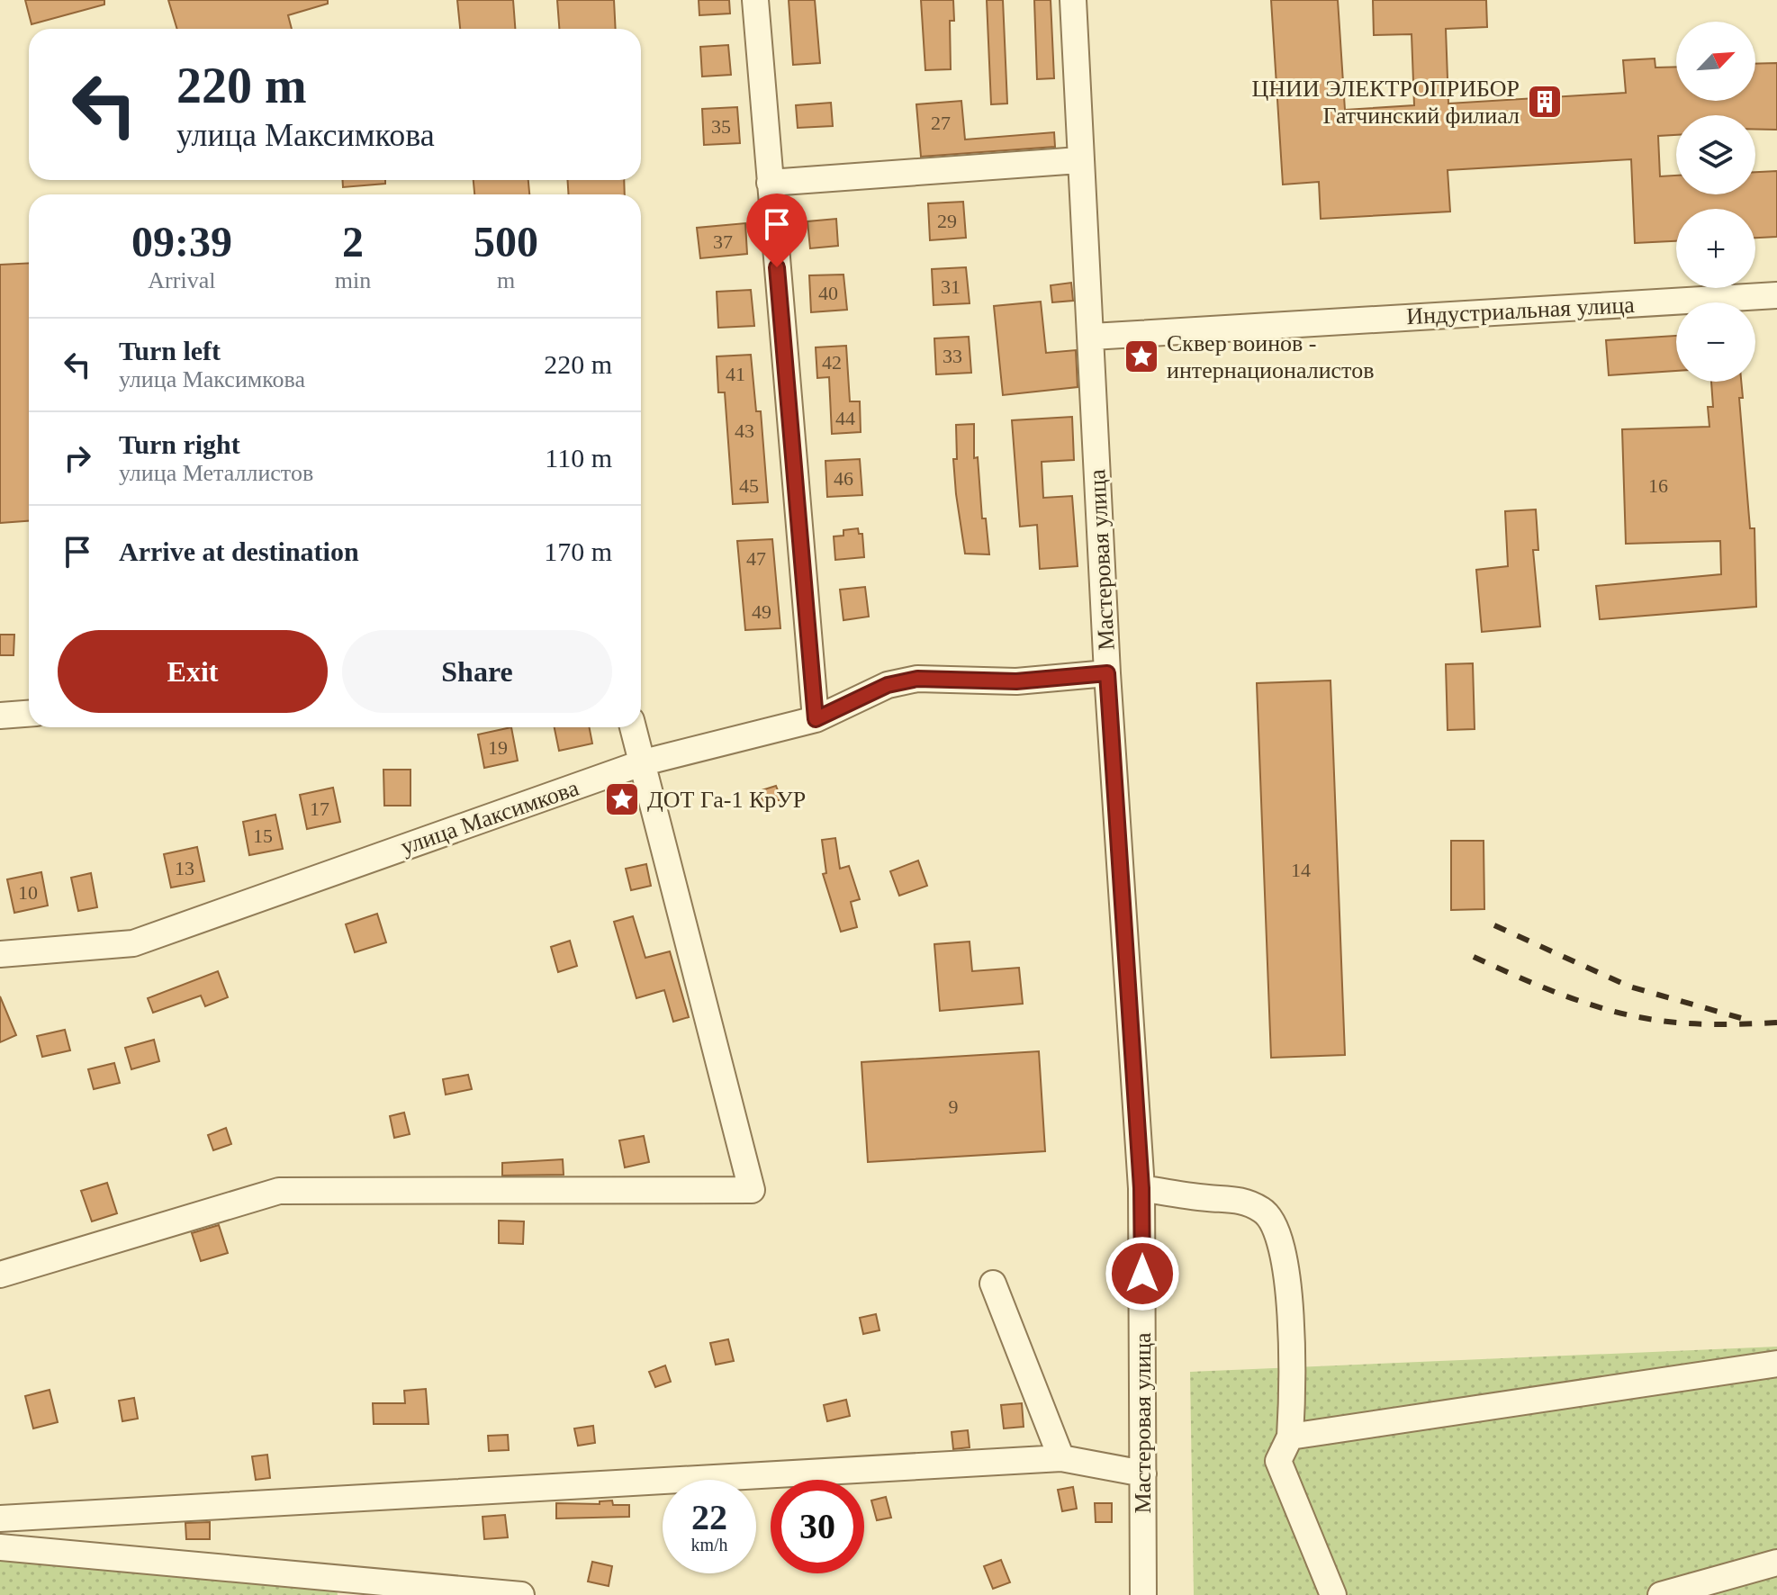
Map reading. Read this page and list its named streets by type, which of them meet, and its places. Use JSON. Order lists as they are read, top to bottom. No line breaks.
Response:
{"streets":{"street":["Индустриальная улица","Мастеровая улица","улица Максимкова"]},"crossings":[["Индустриальная улица","Мастеровая улица"],["Мастеровая улица","улица Максимкова"]],"places":{"building":["ЦНИИ ЭЛЕКТРОПРИБОР Гатчинский филиал"],"place":["Сквер воинов - интернационалистов","ДОТ Га-1 КрУР"]},"house_numbers":["27","35","29","37","31","40","33","42","41","44","43","46","45","16","47","49","19","17","15","13","14","10","9"],"north":"top right","page":{"map_buttons":["+","−"],"turn":["220 m","улица Максимкова"],"eta":["09:39","Arrival","2","min","500","m"],"list":[{"name":"Turn left","note":"улица Максимкова","value":"220 m"},{"name":"Turn right","note":"улица Металлистов","value":"110 m"},{"name":"Arrive at destination","value":"170 m"}],"buttons":["Exit","Share"],"speed":"22 km/h","limit":"30"}}
